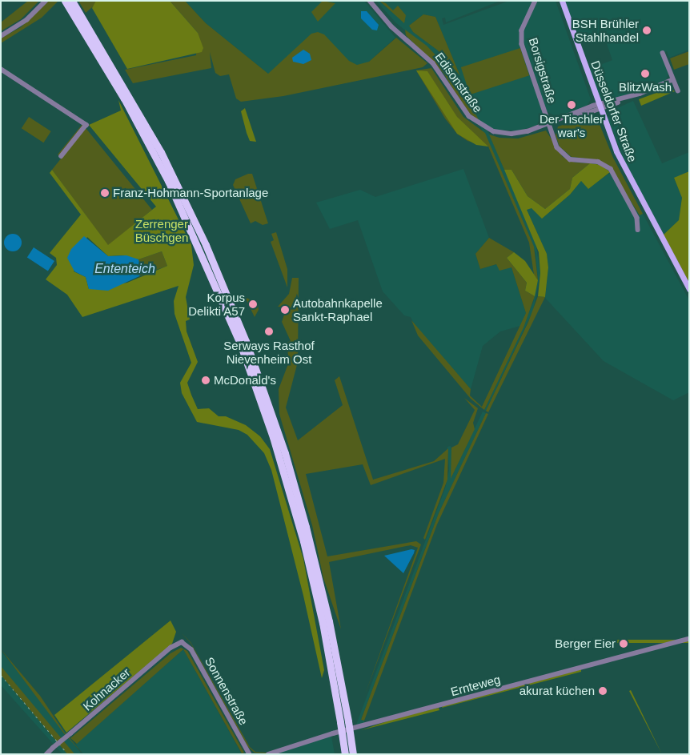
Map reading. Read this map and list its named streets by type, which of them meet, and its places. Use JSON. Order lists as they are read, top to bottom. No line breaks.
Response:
{"streets":{"main road":["Düsseldorfer Straße"],"street":["Borsigstraße","Edisonstraße","Ernteweg","Kohnacker","Sonnenstraße"]},"crossings":[["Borsigstraße","Edisonstraße"],["Edisonstraße","Düsseldorfer Straße"],["Kohnacker","Sonnenstraße"]],"water":["Ententeich"],"parks":["Zerrenger Büschgen"],"places":["BSH Brühler Stahlhandel","BlitzWash","Der Tischler war's","Franz-Hohmann-Sportanlage","Korpus Delikti A57","Autobahnkapelle Sankt-Raphael","Serways Rasthof Nievenheim Ost","McDonald's","Berger Eier","akurat küchen"]}
